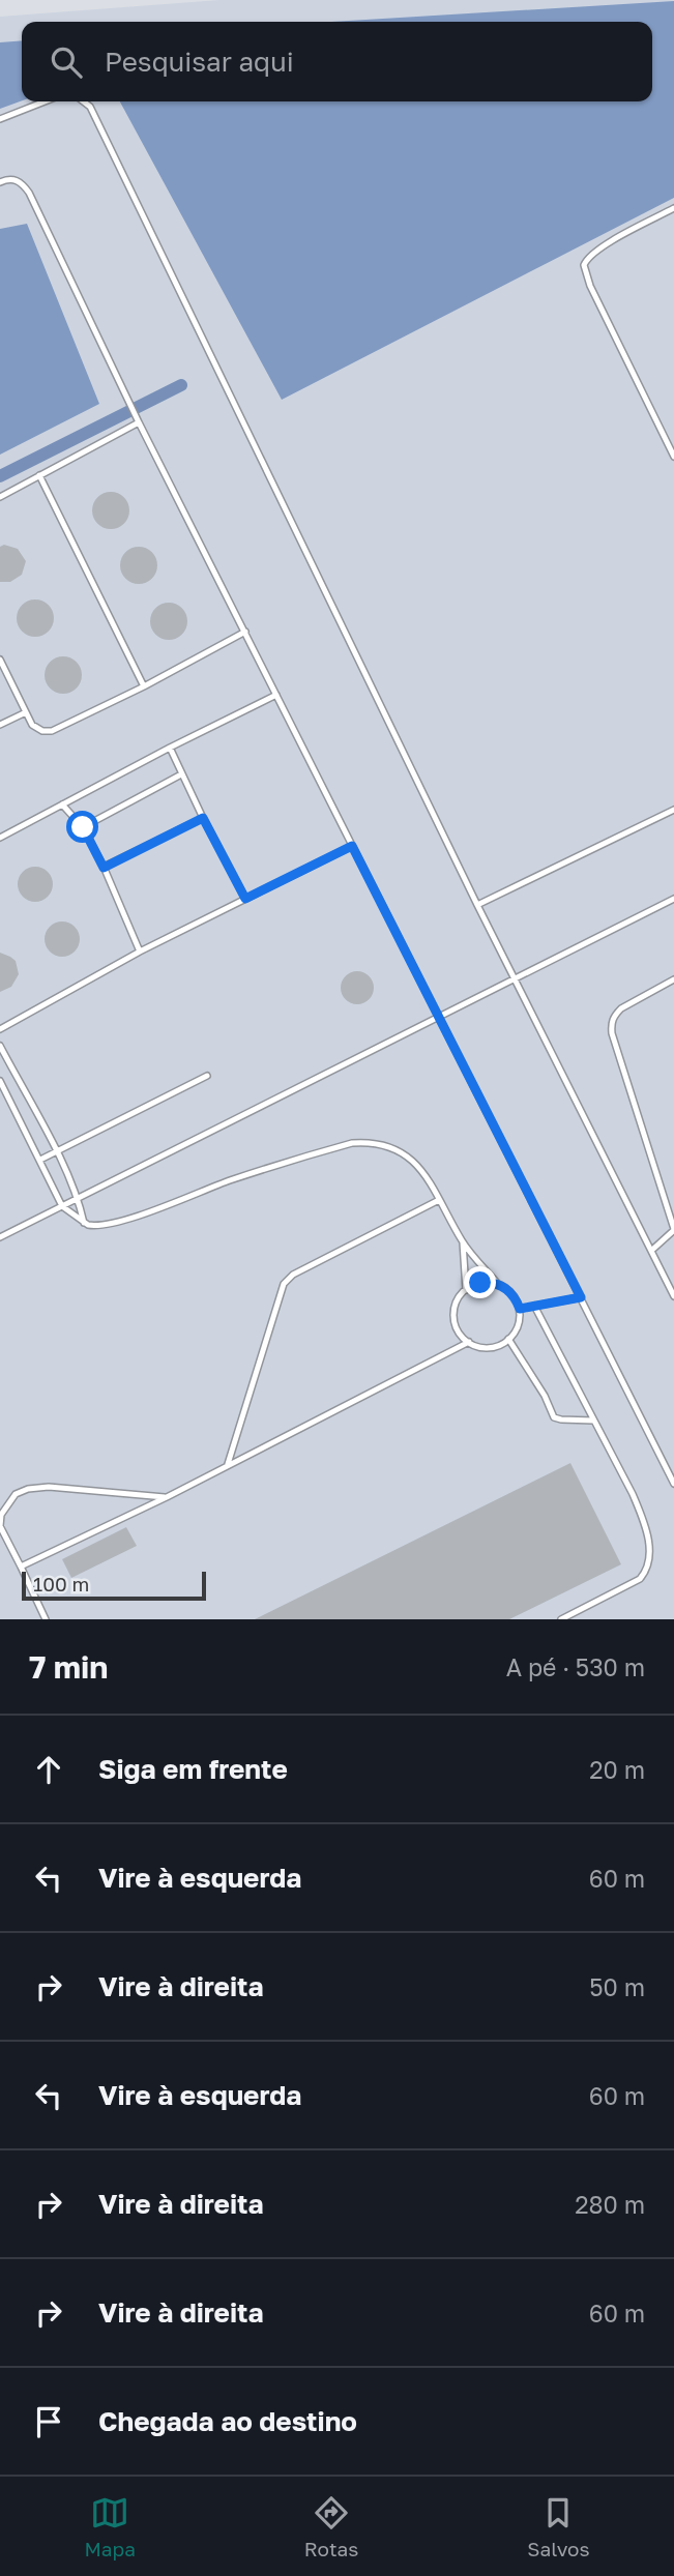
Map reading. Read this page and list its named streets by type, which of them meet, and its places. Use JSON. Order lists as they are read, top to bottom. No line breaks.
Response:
{"scale_bar":"100 m","page":{"search":"Pesquisar aqui","scale":"100 m","heading":["7 min","A pé · 530 m"],"list":[["Siga em frente","20 m"],["Vire à esquerda","60 m"],["Vire à direita","50 m"],["Vire à esquerda","60 m"],["Vire à direita","280 m"],["Vire à direita","60 m"],"Chegada ao destino"],"nav":["Mapa","Rotas","Salvos"]}}
